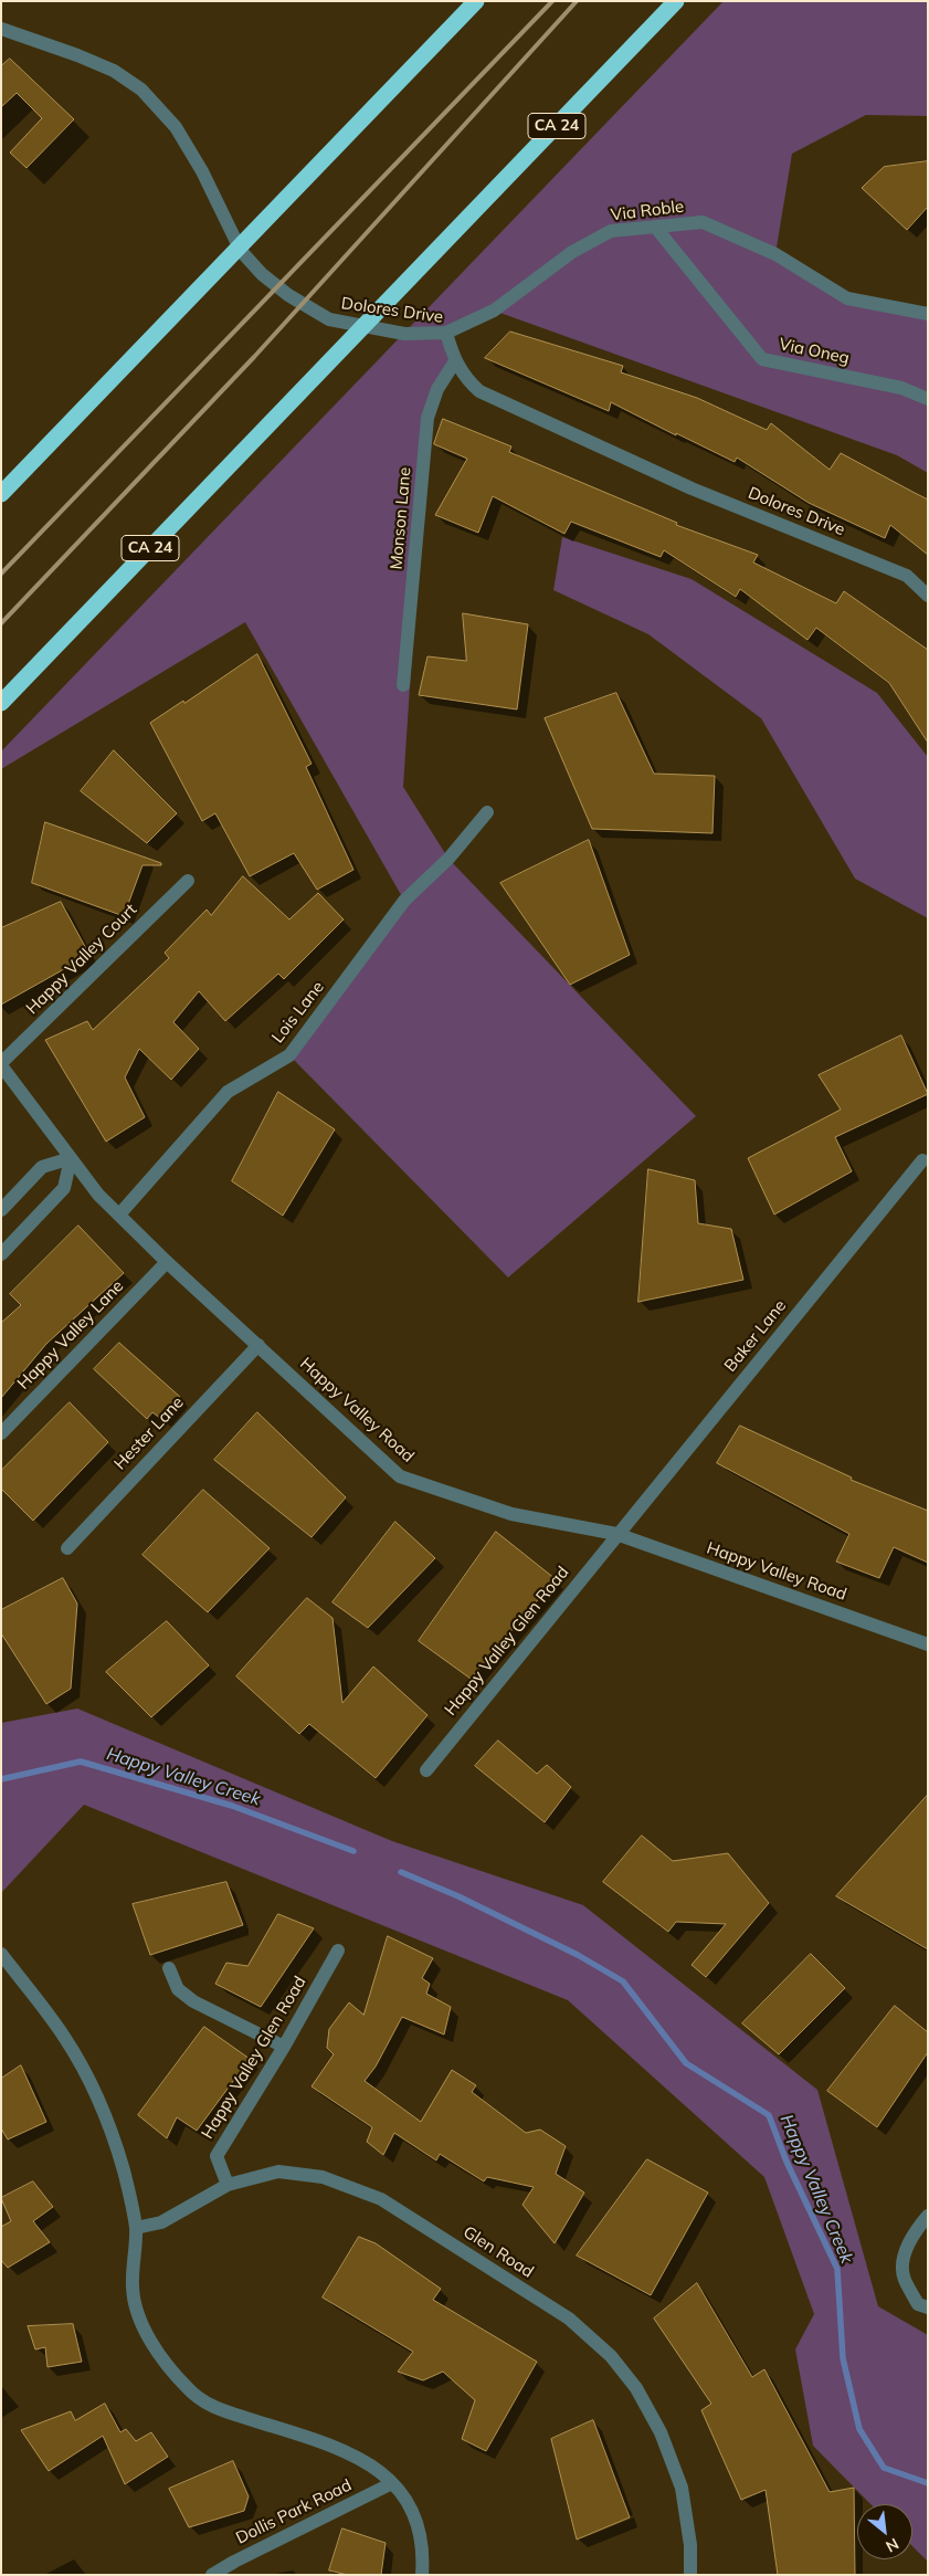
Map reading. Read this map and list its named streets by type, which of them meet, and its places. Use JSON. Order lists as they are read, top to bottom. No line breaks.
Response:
{"streets":{"highway":["CA 24"],"street":["Via Roble","Dolores Drive","Via Oneg","Monson Lane","Happy Valley Court","Lois Lane","Happy Valley Lane","Baker Lane","Happy Valley Road","Hester Lane","Happy Valley Glen Road","Glen Road","Dollis Park Road"]},"crossings":[["Via Roble","Dolores Drive"],["Via Roble","Via Oneg"],["Dolores Drive","Monson Lane"],["Happy Valley Court","Happy Valley Road"],["Lois Lane","Happy Valley Road"],["Happy Valley Lane","Happy Valley Road"],["Baker Lane","Happy Valley Road"],["Baker Lane","Happy Valley Glen Road"],["Happy Valley Road","Hester Lane"],["Happy Valley Road","Happy Valley Glen Road"],["Happy Valley Glen Road","Glen Road"]],"water":["Happy Valley Creek"],"north":"bottom right"}
